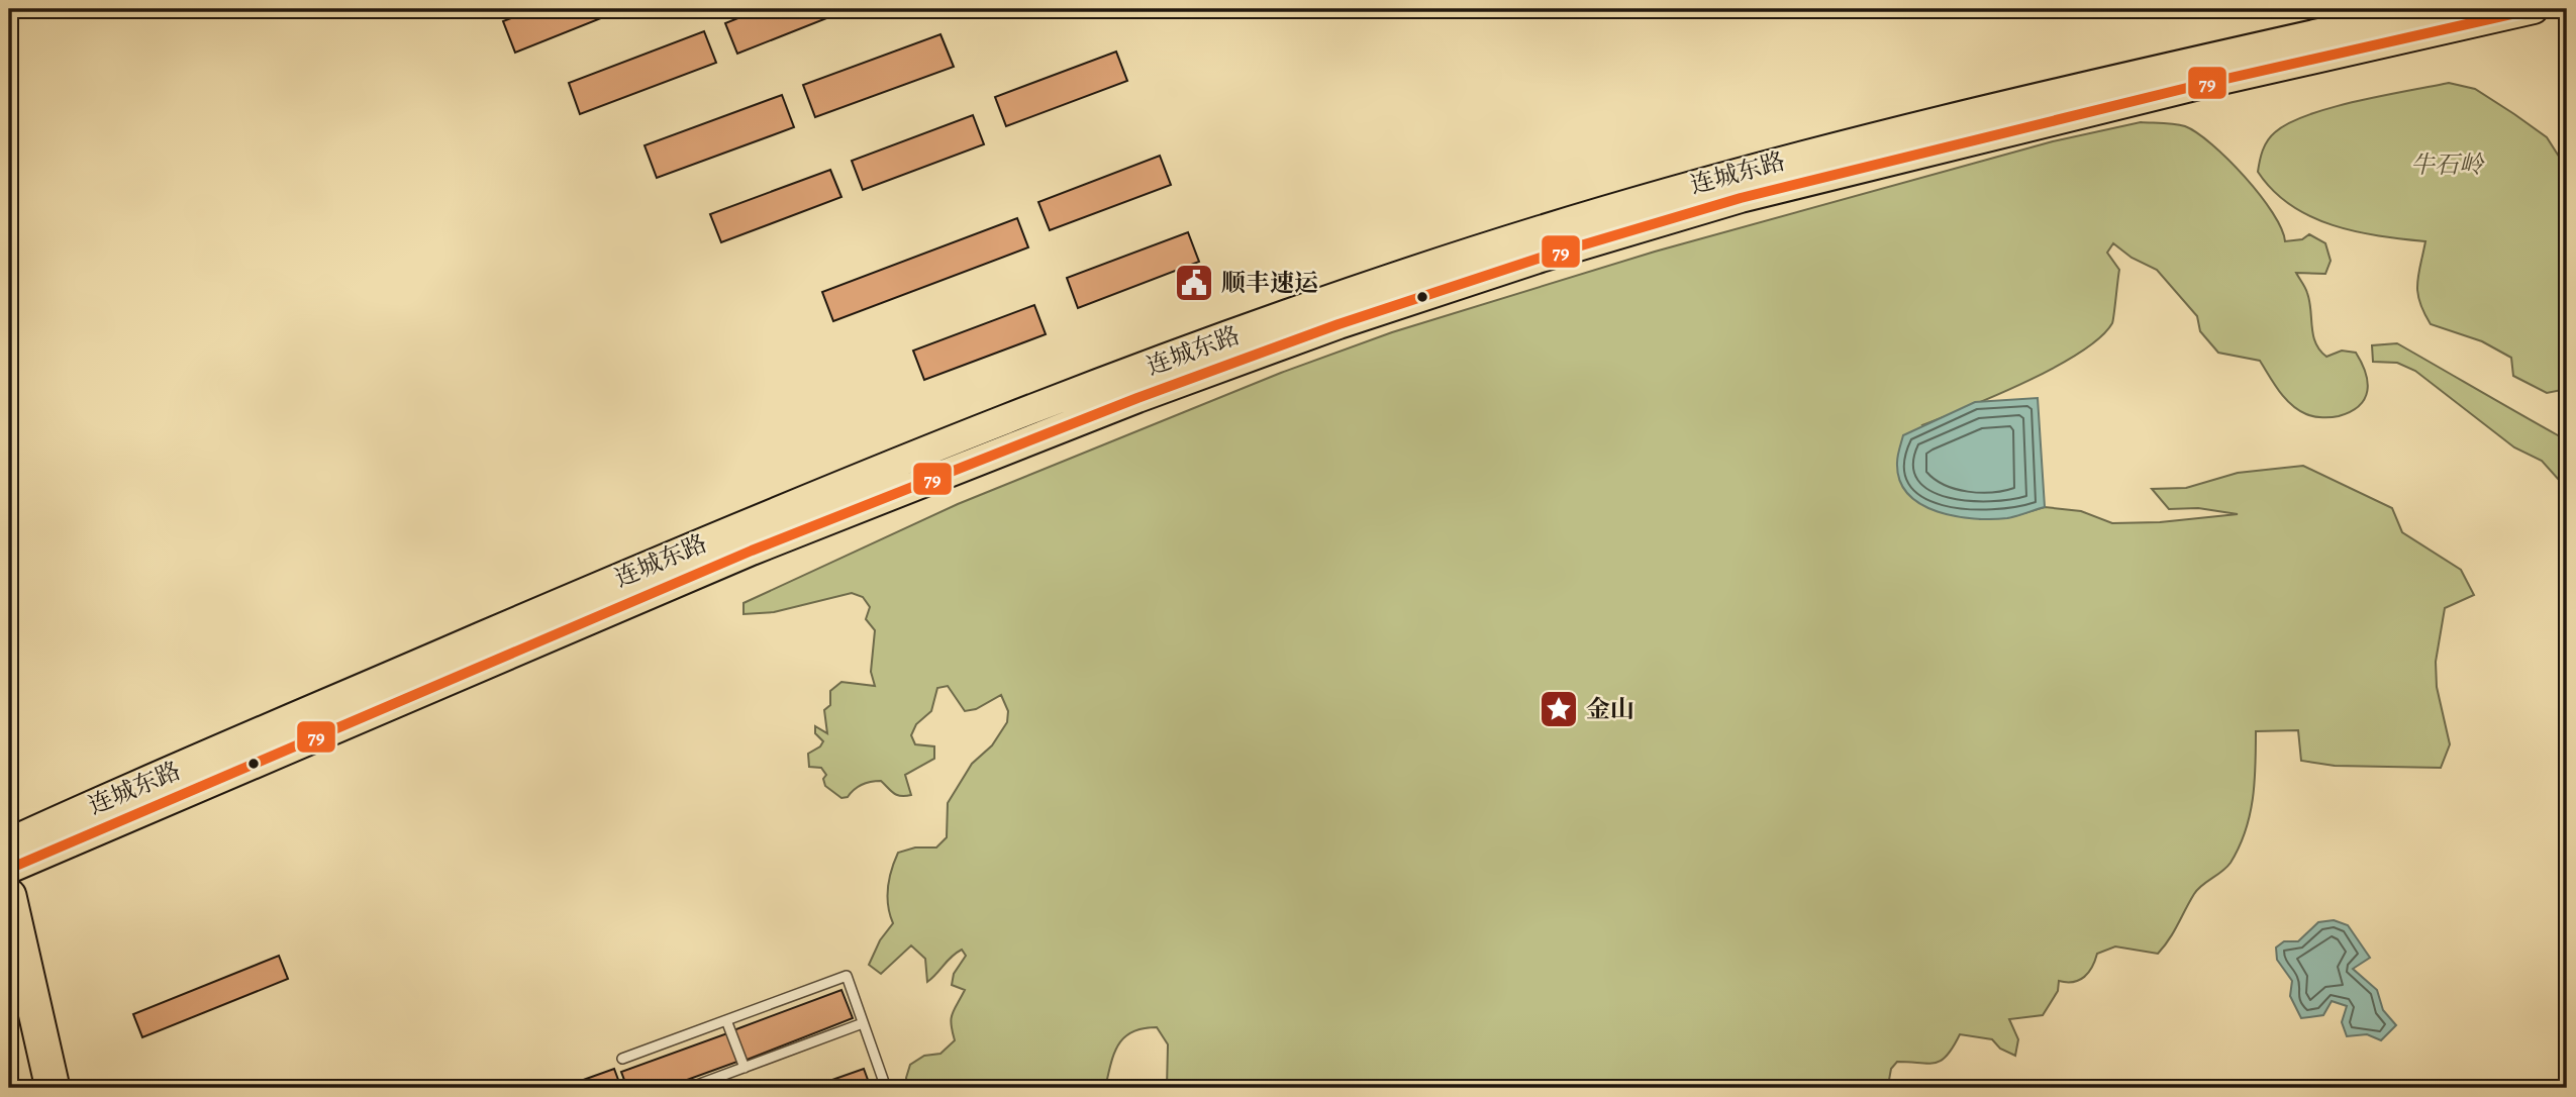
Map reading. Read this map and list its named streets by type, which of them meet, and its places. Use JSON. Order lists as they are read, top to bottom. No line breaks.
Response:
{"streets":{"main road":["连城东路"]},"parks":["牛石岭"],"places":{"public building":["顺丰速运"],"place":["金山"]},"lines":["transit line 79"]}
